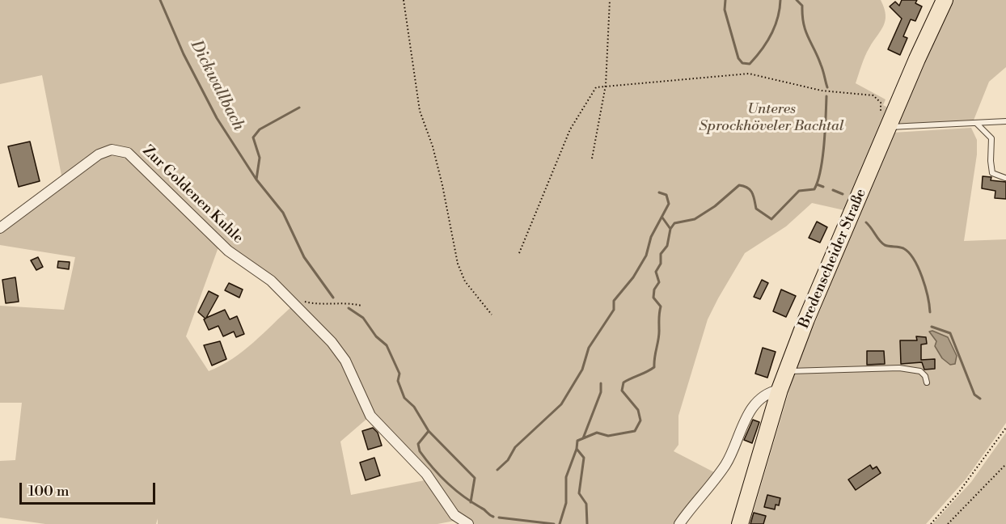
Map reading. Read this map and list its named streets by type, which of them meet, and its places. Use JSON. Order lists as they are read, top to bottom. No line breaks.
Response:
{"streets":{"main road":["Bredenscheider Straße"],"street":["Zur Goldenen Kuhle"]},"water":["Dickwallbach"],"parks":["Unteres Sprockhöveler Bachtal"],"scale_bar":"100 m"}
